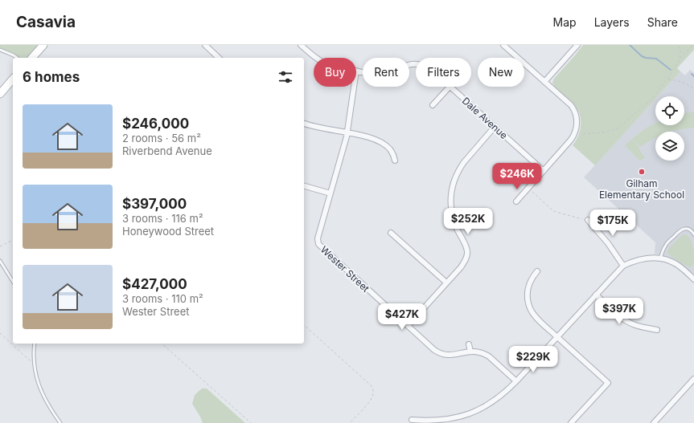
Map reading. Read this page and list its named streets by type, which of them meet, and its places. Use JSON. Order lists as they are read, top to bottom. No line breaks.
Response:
{"streets":{"street":["Dale Avenue","Wester Street"]},"places":["Gilham Elementary School"],"page":{"header":"Casavia","nav":["Map","Layers","Share"],"chip":["Buy","Rent","Filters","New"],"heading":"6 homes","list":[{"name":"$246,000","note":"2 rooms · 56 m² · Riverbend Avenue"},{"name":"$397,000","note":"3 rooms · 116 m² · Honeywood Street"},{"name":"$427,000","note":"3 rooms · 110 m² · Wester Street"}],"price":["$246K","$252K","$175K","$397K","$427K","$229K"]}}
